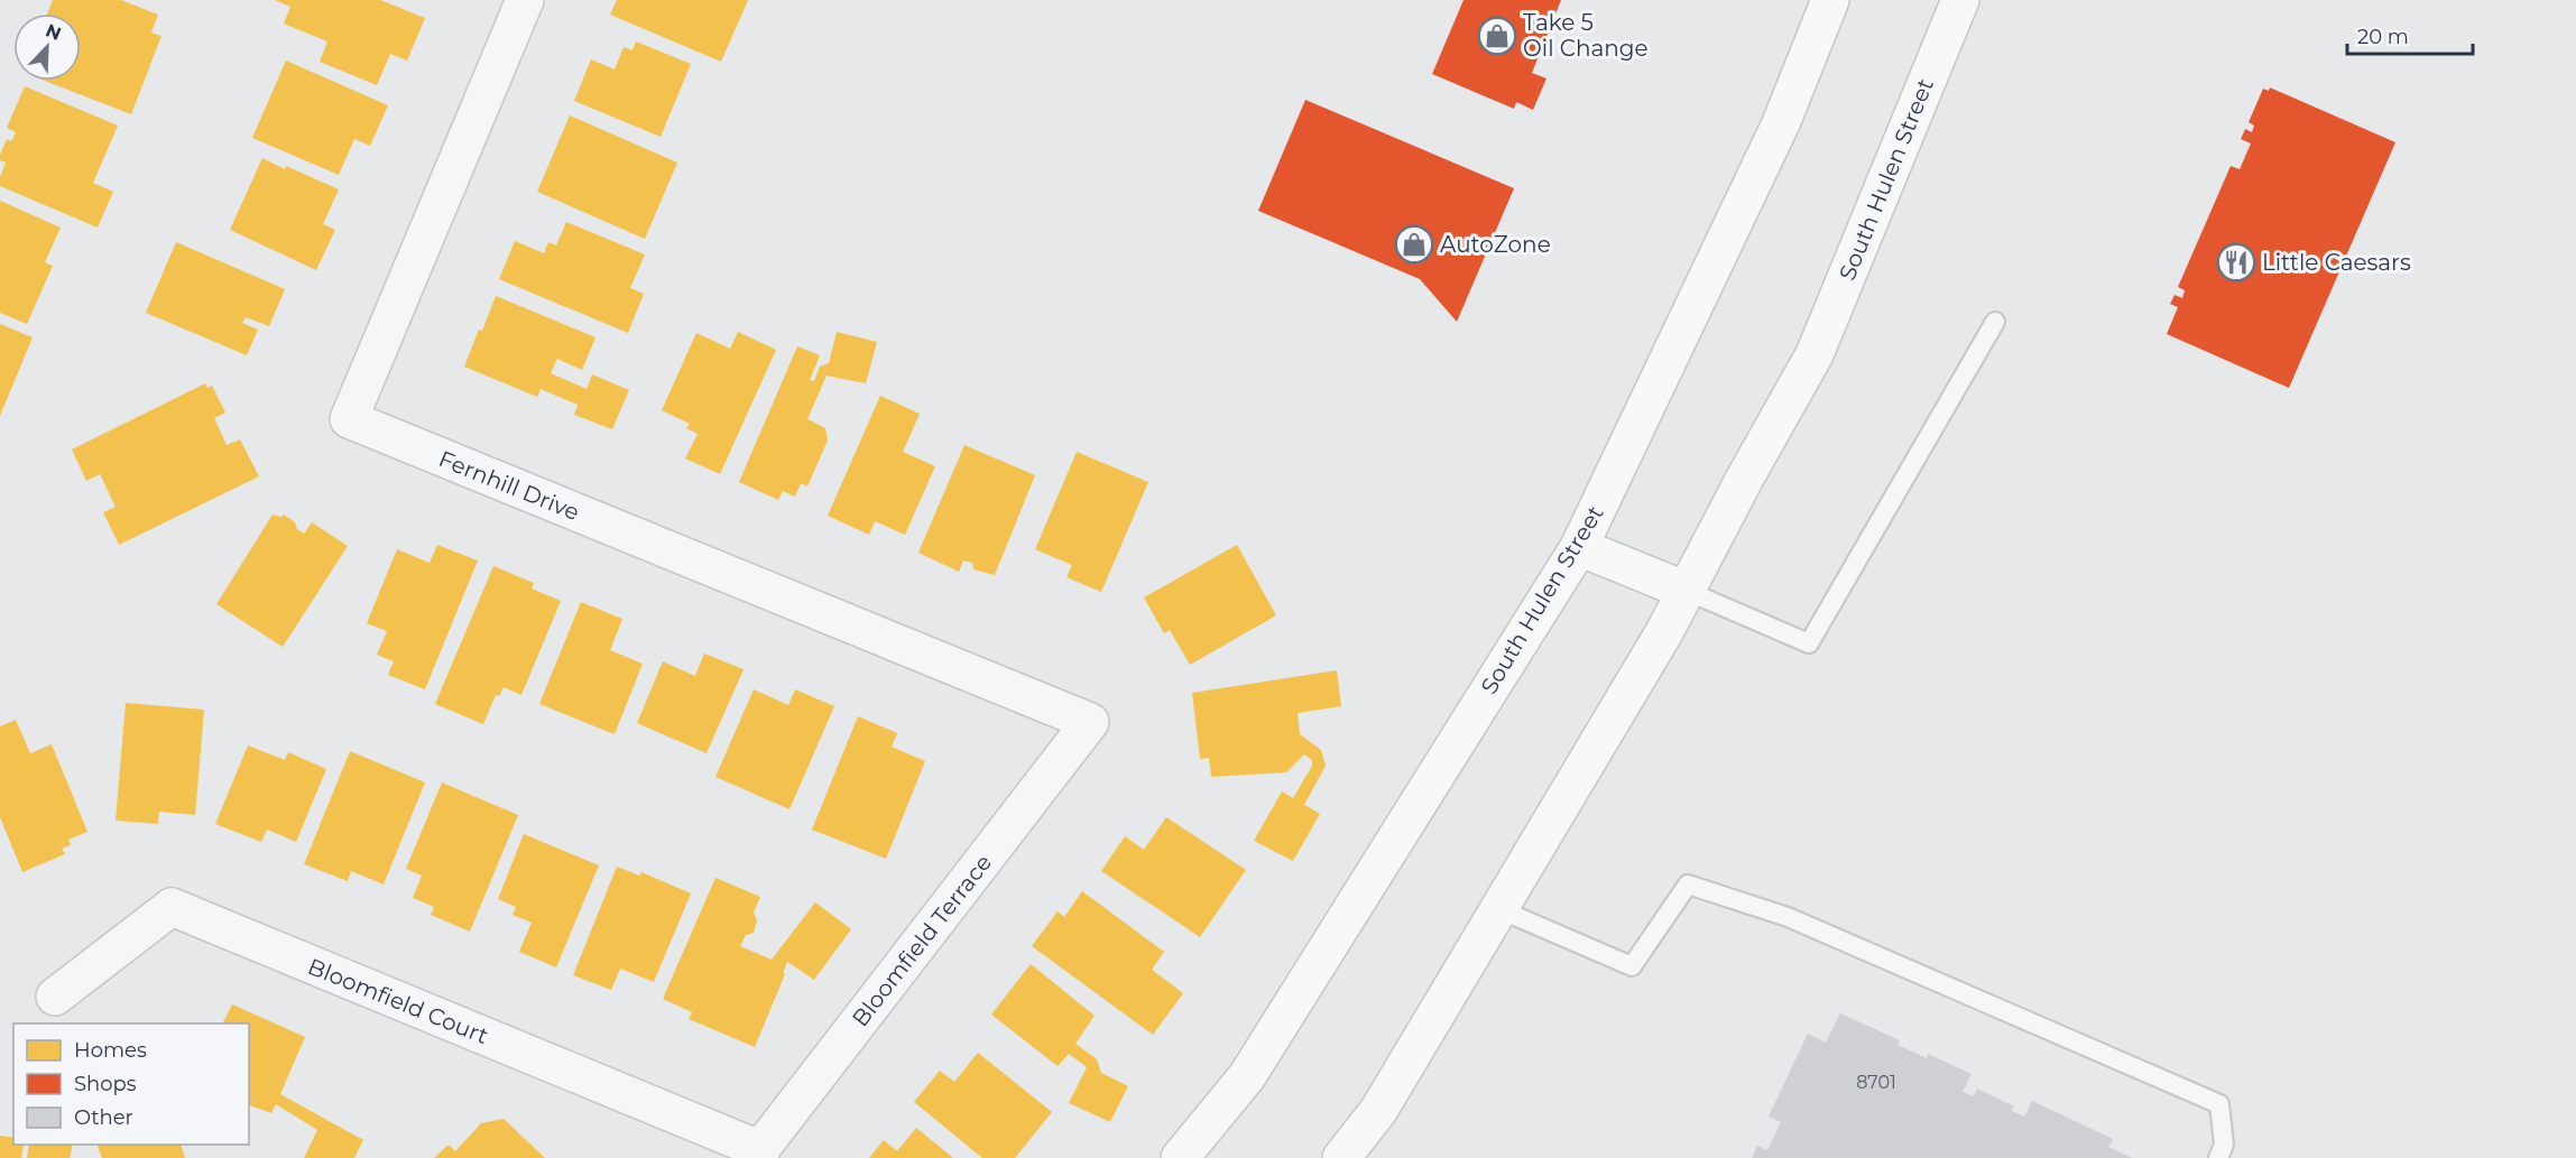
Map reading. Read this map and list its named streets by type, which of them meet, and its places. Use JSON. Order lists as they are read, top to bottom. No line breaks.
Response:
{"streets":{"main road":["South Hulen Street"],"street":["Fernhill Drive","Bloomfield Terrace","Bloomfield Court"]},"crossings":[["Fernhill Drive","Bloomfield Terrace"],["Bloomfield Terrace","Bloomfield Court"]],"places":{"shop":["Take 5 Oil Change","AutoZone"],"restaurant":["Little Caesars"]},"house_numbers":["8701"],"legend":["Homes","Shops","Other"],"scale_bar":"20 m","north":"top right"}
